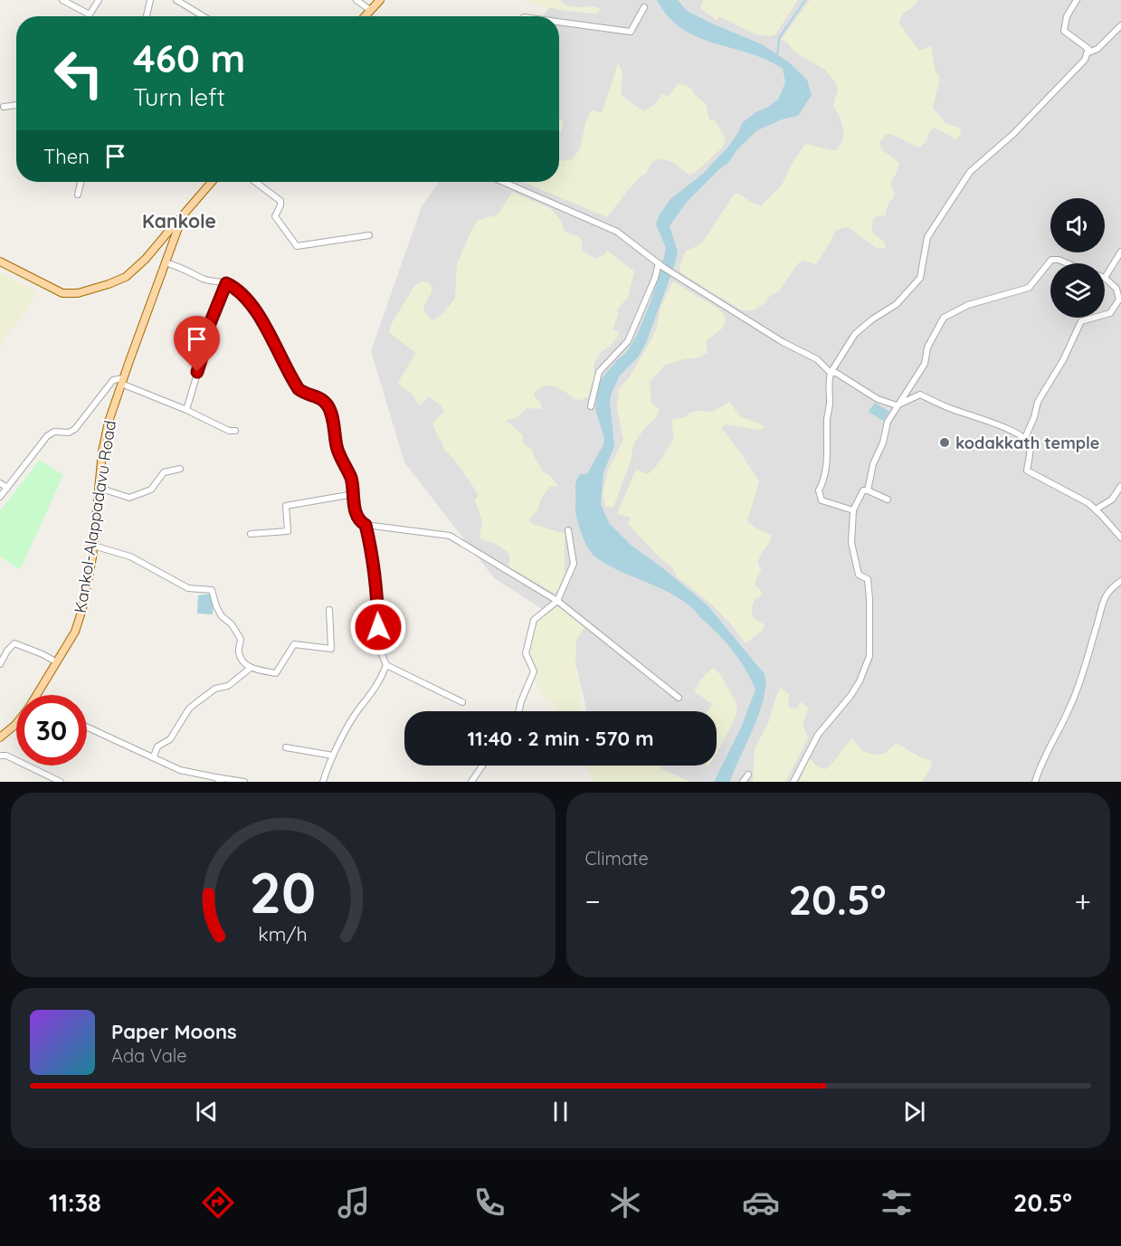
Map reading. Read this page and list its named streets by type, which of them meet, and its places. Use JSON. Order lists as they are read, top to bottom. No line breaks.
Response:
{"streets":{"main road":["Kankol-Alappadavu Road"]},"districts":["Kankole"],"places":["kodakkath temple"],"page":{"turn":["460 m","Turn left"],"then":"Then","limit":"30","trip":"11:40 · 2 min · 570 m","tile":"Climate","heat":["−","20.5°","+"],"song":["Paper Moons","Ada Vale"],"tabs":["11:38","20.5°"],"gauge":["20","km/h"]}}
